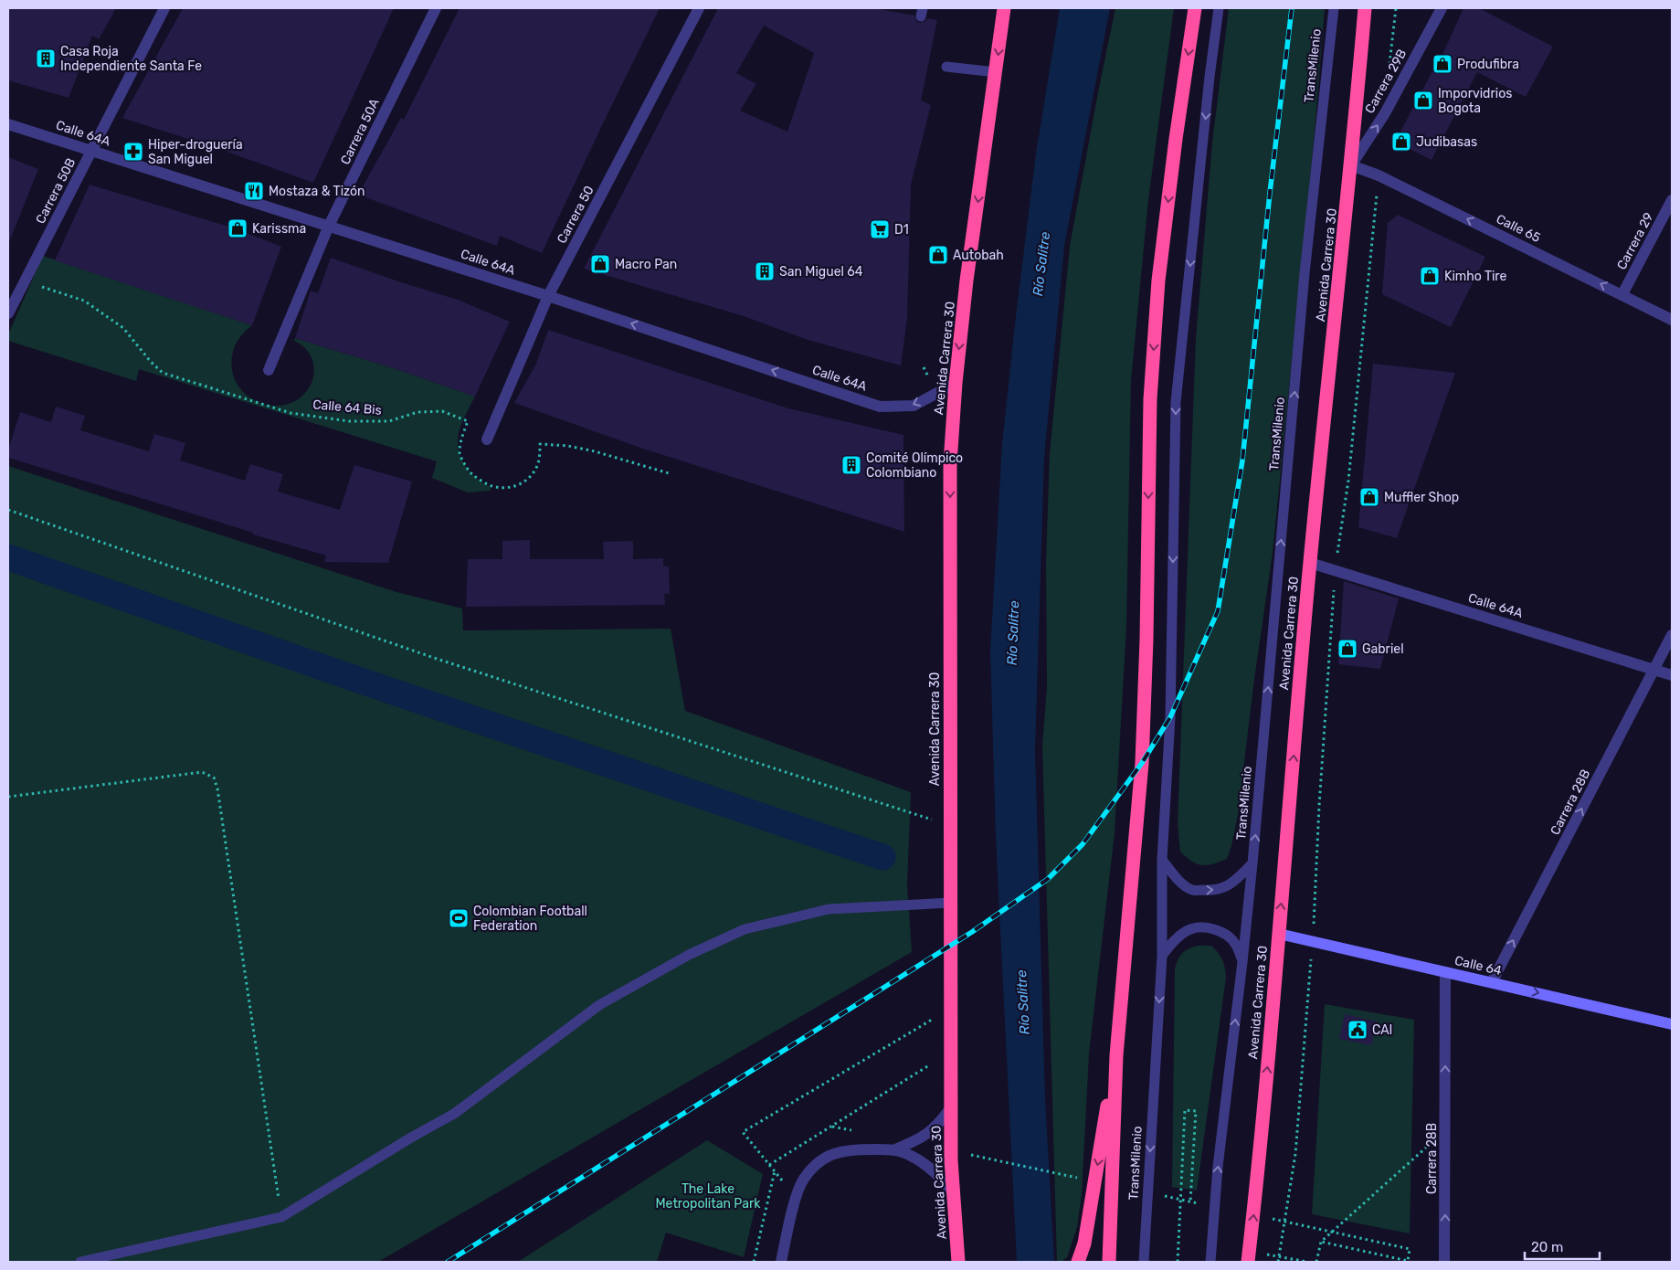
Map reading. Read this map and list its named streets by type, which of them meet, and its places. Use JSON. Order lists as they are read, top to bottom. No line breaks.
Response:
{"streets":{"highway":["Avenida Carrera 30"],"street":["Carrera 29B","Carrera 50A","Calle 64A","Carrera 50B","Carrera 50","Calle 65","Carrera 29","Carrera 28B","Calle 64"],"lane":["TransMilenio"],"path":["Calle 64 Bis"]},"crossings":[["Carrera 29B","Calle 65"],["Carrera 29B","Avenida Carrera 30"],["Carrera 50A","Calle 64A"],["Calle 64A","Carrera 50B"],["Calle 64A","Carrera 50"],["Calle 64A","Avenida Carrera 30"],["Calle 64A","Carrera 28B"],["Carrera 50B","Calle 64 Bis"],["Calle 65","Carrera 29"],["Calle 65","Avenida Carrera 30"],["Avenida Carrera 30","Calle 64"],["Carrera 28B","Calle 64"]],"one_way":["Carrera 29B","Calle 65","Carrera 28B","Calle 64"],"water":["Río Salitre"],"parks":["The Lake Metropolitan Park"],"places":{"building":["Casa Roja Independiente Santa Fe","San Miguel 64","Comité Olímpico Colombiano"],"shop":["Produfibra","Imporvidrios Bogota","Judibasas","Karissma","Autobah","Macro Pan","Kimho Tire","Muffler Shop","Gabriel"],"pharmacy":["Hiper-droguería San Miguel"],"restaurant":["Mostaza & Tizón"],"supermarket":["D1"],"sports":["Colombian Football Federation"],"public building":["CAI"]},"scale_bar":"20 m"}
